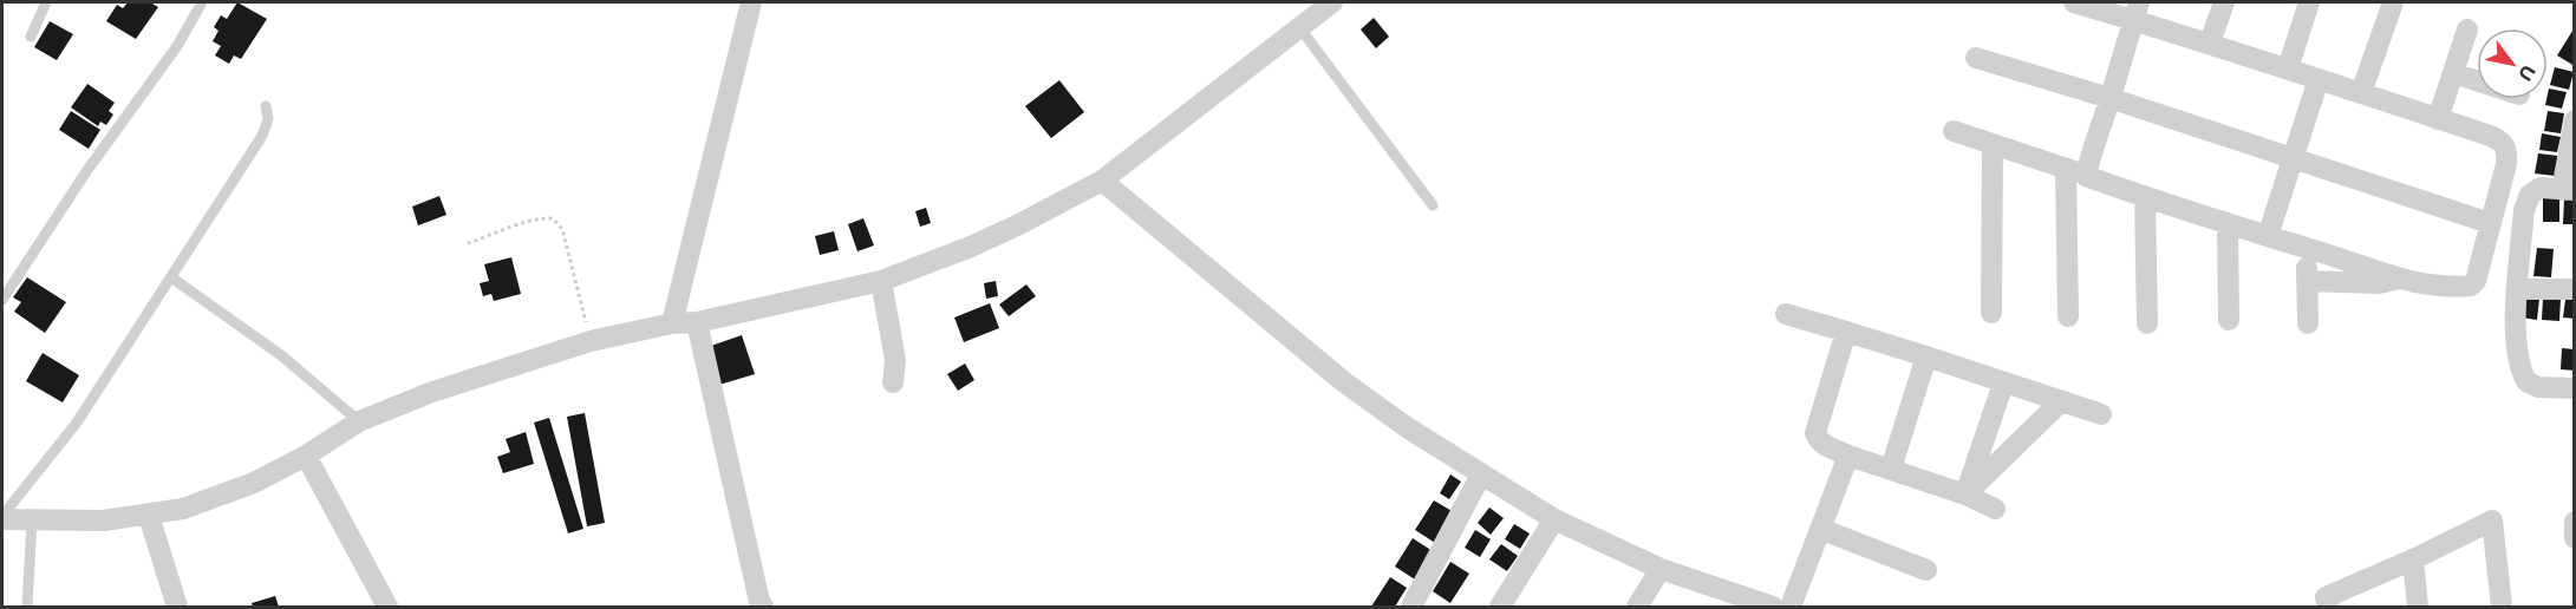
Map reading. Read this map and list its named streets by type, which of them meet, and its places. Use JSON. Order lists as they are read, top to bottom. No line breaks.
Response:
{"north":"bottom right"}
